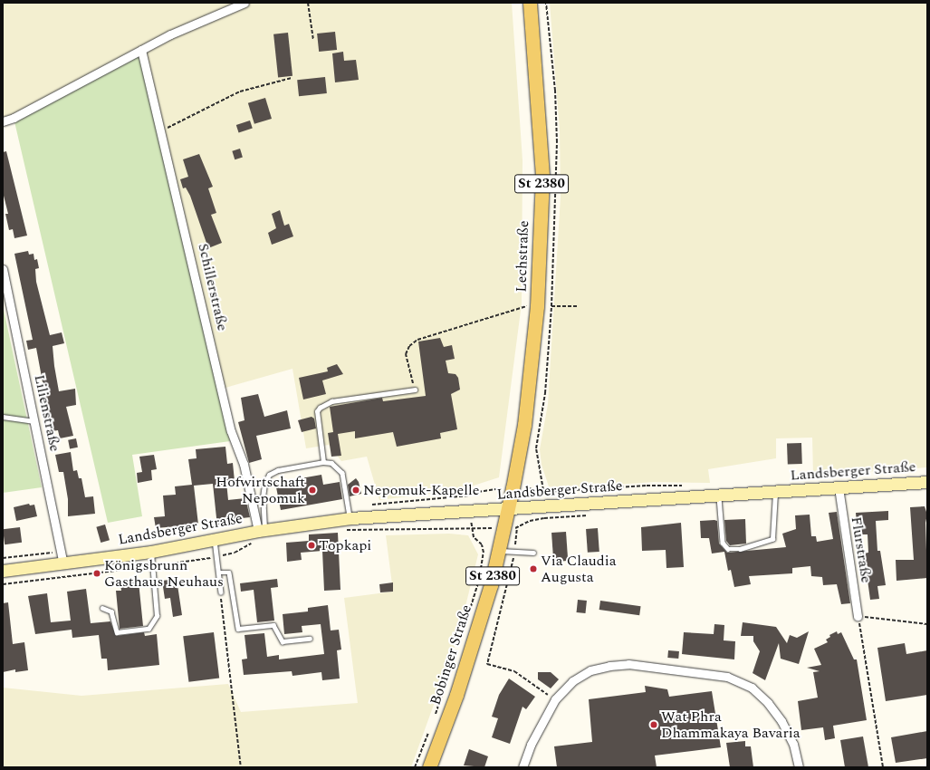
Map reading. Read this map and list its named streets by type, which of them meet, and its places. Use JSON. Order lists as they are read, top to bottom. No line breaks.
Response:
{"streets":{"main road":["St 2380","Lechstraße","Bobinger Straße"],"street":["Schillerstraße","Lilienstraße","Landsberger Straße","Flurstraße"]},"crossings":[["Lechstraße","Landsberger Straße"],["Lechstraße","Bobinger Straße"],["Schillerstraße","Landsberger Straße"],["Lilienstraße","Landsberger Straße"],["Landsberger Straße","Flurstraße"],["Landsberger Straße","Bobinger Straße"]],"places":["Hofwirtschaft Nepomuk","Nepomuk-Kapelle","Topkapi","Via Claudia Augusta","Königsbrunn Gasthaus Neuhaus","Wat Phra Dhammakaya Bavaria"]}
